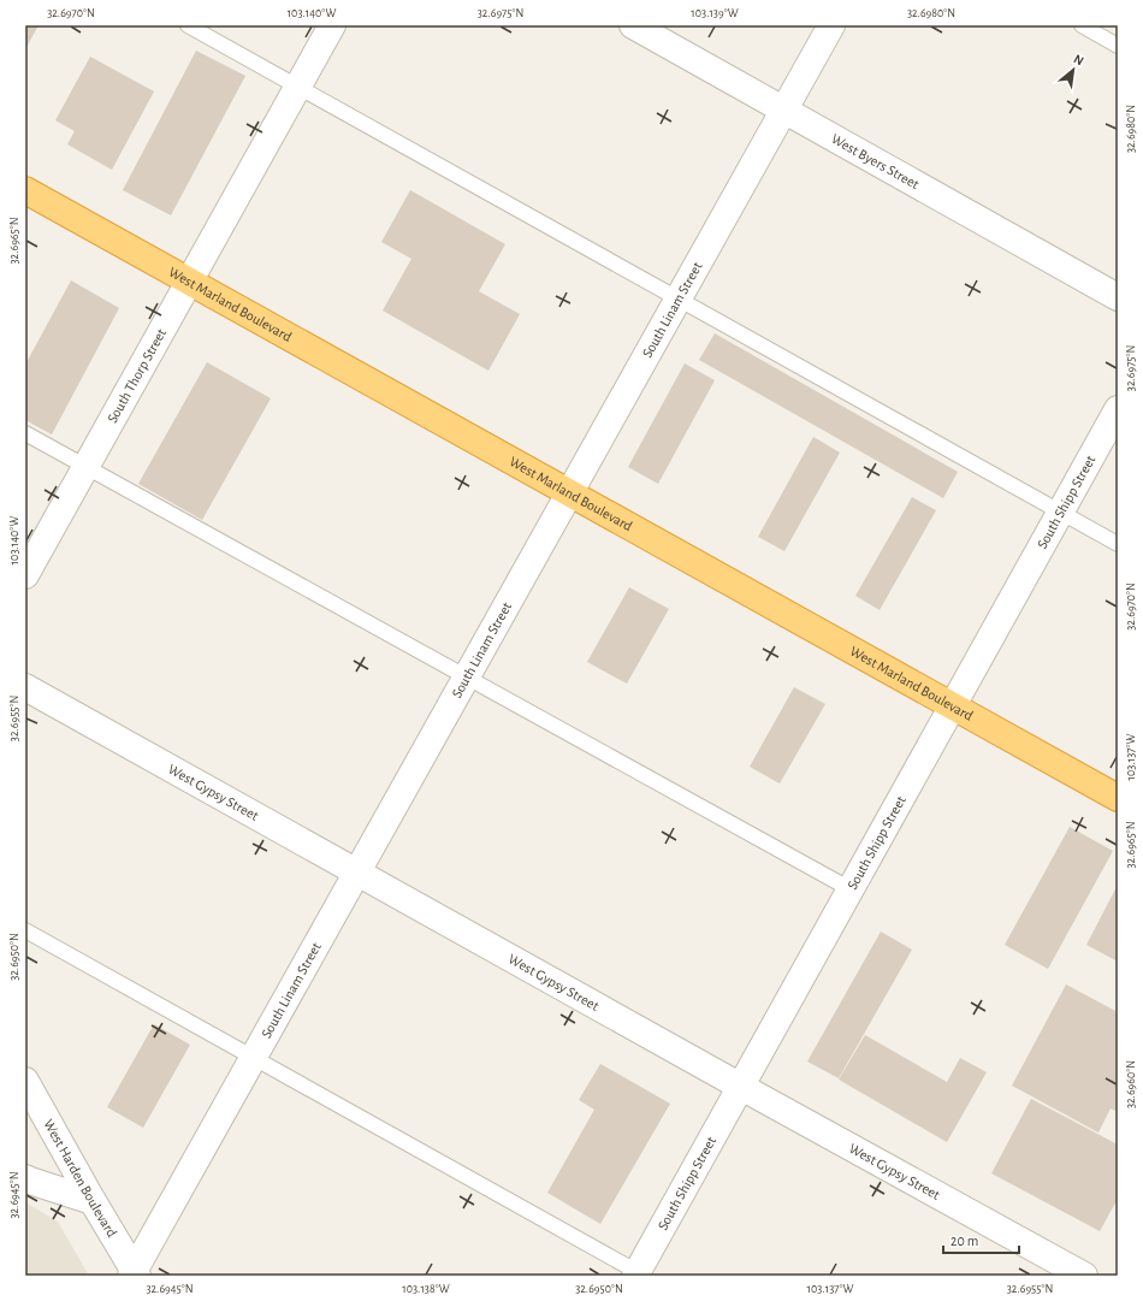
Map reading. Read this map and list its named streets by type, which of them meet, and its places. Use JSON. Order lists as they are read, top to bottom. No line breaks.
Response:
{"streets":{"highway":["West Marland Boulevard"],"street":["West Byers Street","South Linam Street","South Thorp Street","South Shipp Street","West Gypsy Street","West Harden Boulevard"]},"crossings":[["West Byers Street","South Linam Street"],["West Marland Boulevard","South Linam Street"],["West Marland Boulevard","South Thorp Street"],["West Marland Boulevard","South Shipp Street"],["South Linam Street","West Gypsy Street"],["South Linam Street","West Harden Boulevard"],["South Shipp Street","West Gypsy Street"]],"scale_bar":"20 m","north":"top right","coordinates":["32.6970°N","103.140°W","32.6975°N","103.139°W","32.6980°N","32.6965°N","32.6955°N","103.137°W","32.6950°N","32.6960°N","32.6945°N","103.138°W"]}
